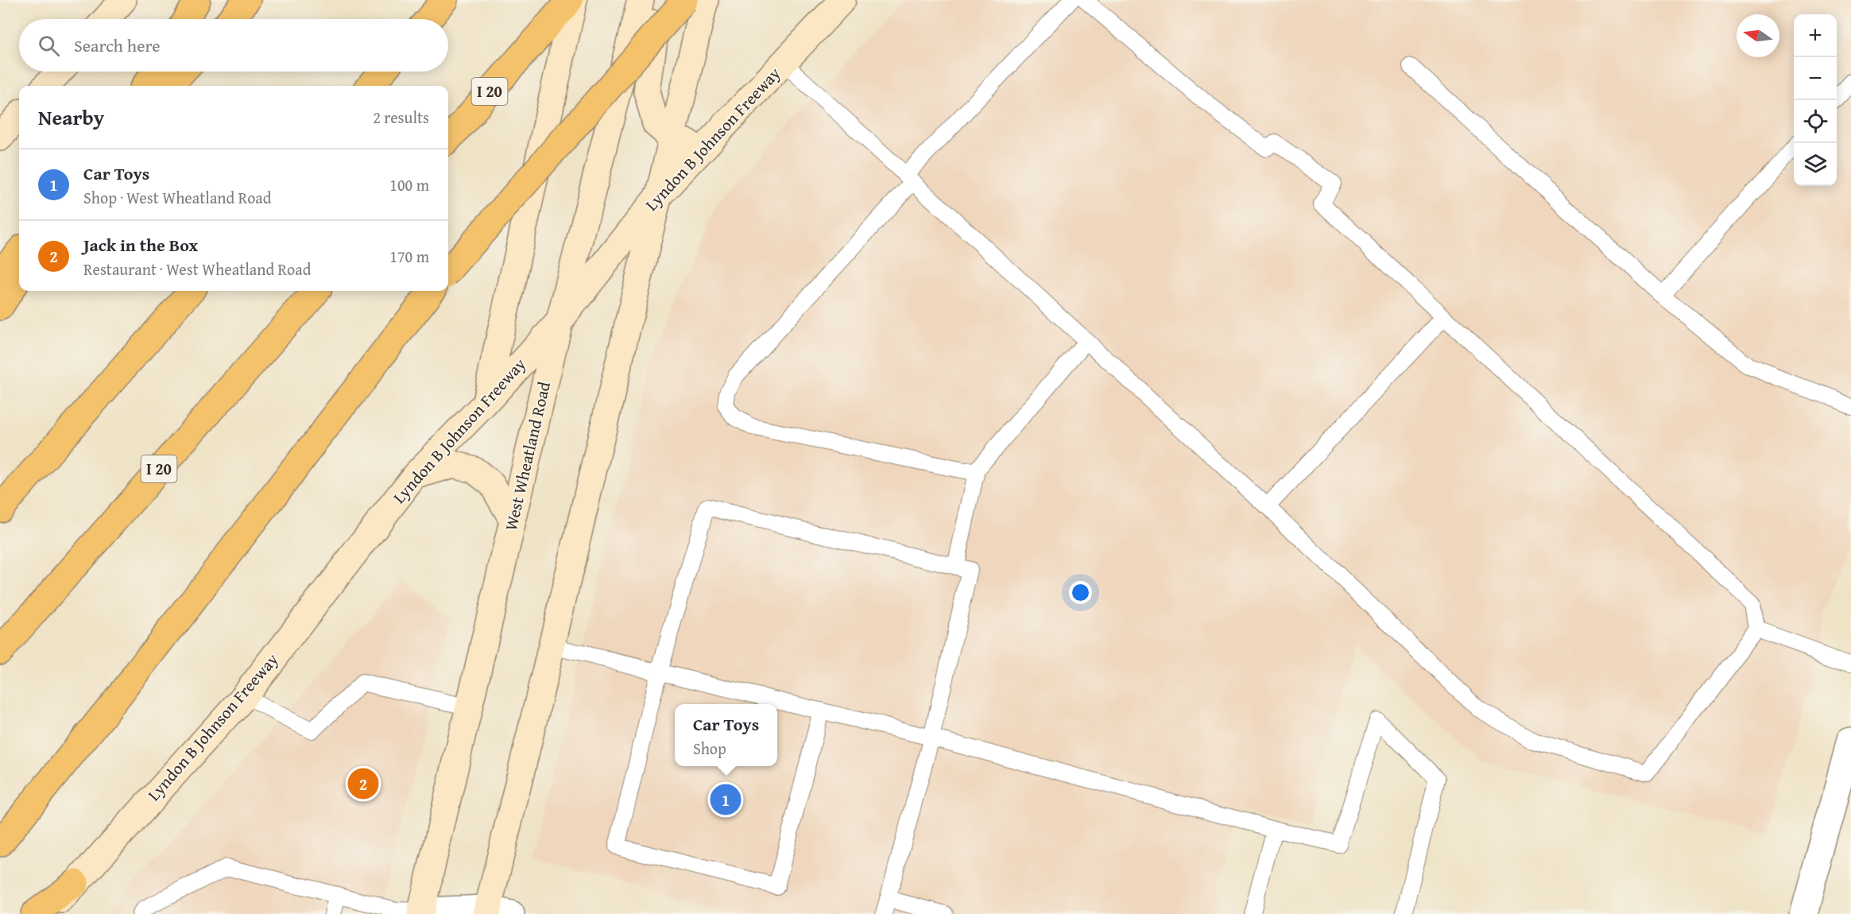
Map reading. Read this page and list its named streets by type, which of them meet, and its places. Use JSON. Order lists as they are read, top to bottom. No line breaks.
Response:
{"streets":{"highway":["I 20"],"main road":["Lyndon B Johnson Freeway","West Wheatland Road"]},"crossings":[["Lyndon B Johnson Freeway","West Wheatland Road"]],"north":"left","page":{"map_buttons":["+","−"],"search":"Search here","heading":["Nearby","2 results"],"list":[{"mark":"1","name":"Car Toys","note":"Shop · West Wheatland Road","value":"100 m"},{"mark":"2","name":"Jack in the Box","note":"Restaurant · West Wheatland Road","value":"170 m"}],"popup":["Car Toys","Shop"],"pins":["2","1"]}}
